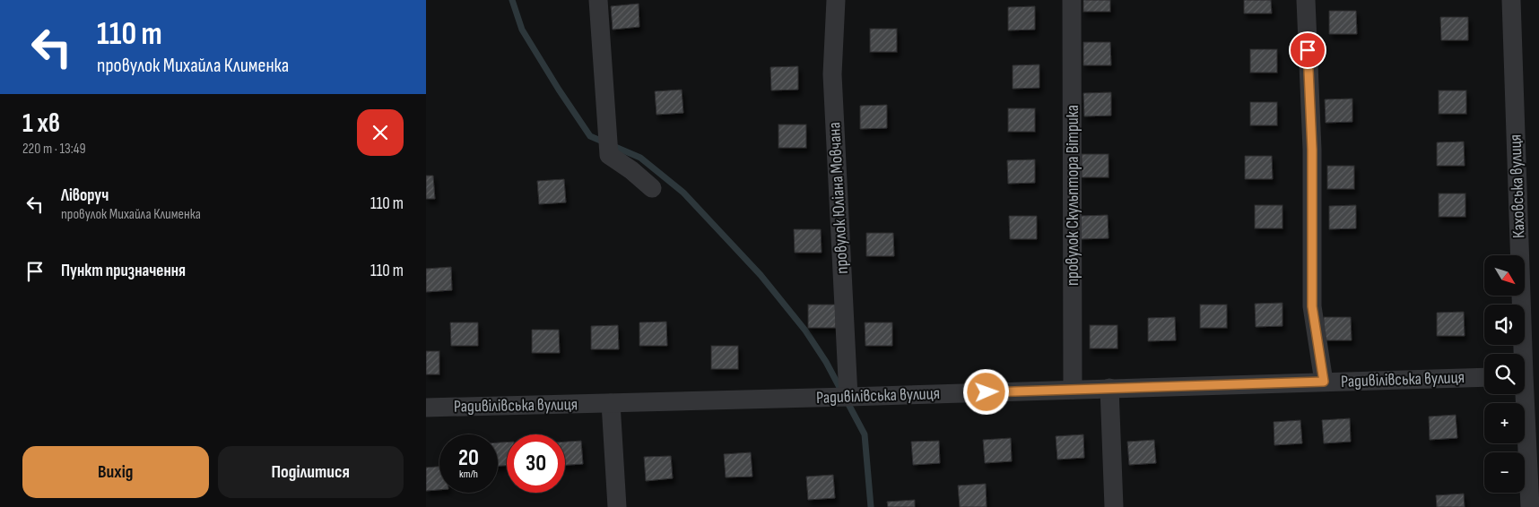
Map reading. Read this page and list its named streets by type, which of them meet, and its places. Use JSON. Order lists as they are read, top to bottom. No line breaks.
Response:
{"streets":{"street":["Каховська вулиця","провулок Скульптора Вітрика","провулок Юліана Мовчана","Радивілівська вулиця"]},"crossings":[["провулок Скульптора Вітрика","Радивілівська вулиця"],["провулок Юліана Мовчана","Радивілівська вулиця"]],"north":"bottom right","page":{"turn":["110 m","провулок Михайла Клименка"],"heading":["1 хв","220 m · 13:49"],"list":[{"name":"Ліворуч","note":"провулок Михайла Клименка","value":"110 m"},{"name":"Пункт призначення","value":"110 m"}],"map_buttons":["+","−"],"speed":"20 km/h","limit":"30","buttons":["Вихід","Поділитися"]}}
